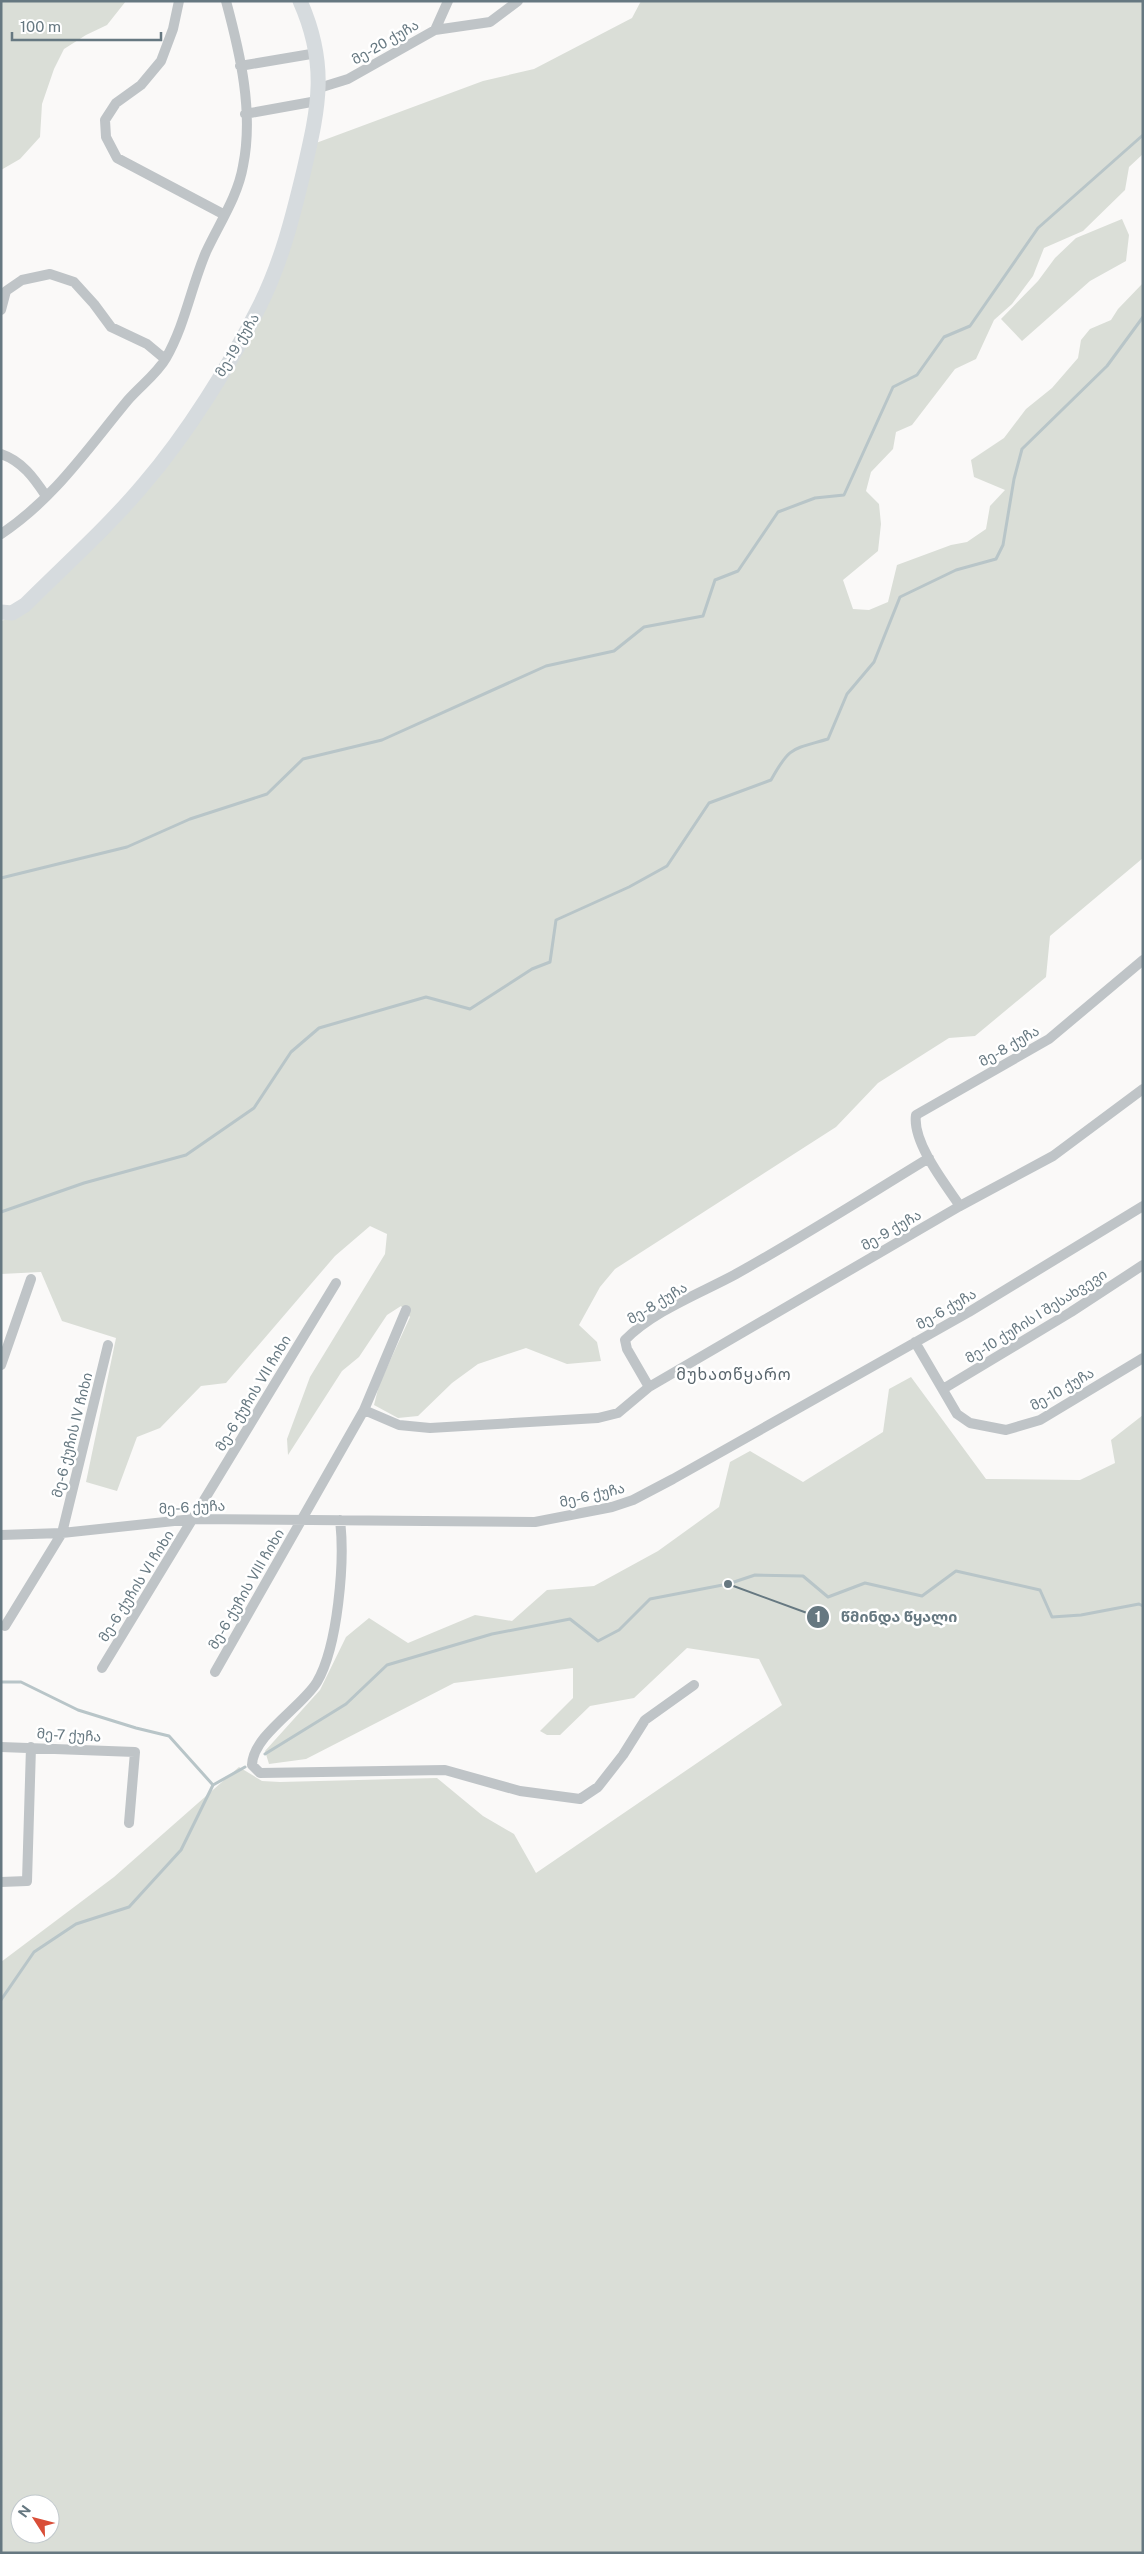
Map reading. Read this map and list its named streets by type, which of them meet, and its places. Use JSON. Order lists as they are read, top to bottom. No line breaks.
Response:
{"streets":{"street":["მე-20 ქუჩა","მე-19 ქუჩა","მე-8 ქუჩა","მე-9 ქუჩა","მე-6 ქუჩა","მე-10 ქუჩის I შესახვევი","მე-10 ქუჩა","მე-6 ქუჩის VII ჩიხი","მე-6 ქუჩის IV ჩიხი","მე-6 ქუჩის VI ჩიხი","მე-6 ქუჩის VIII ჩიხი","მე-7 ქუჩა"]},"crossings":[["მე-20 ქუჩა","მე-19 ქუჩა"],["მე-8 ქუჩა","მე-9 ქუჩა"],["მე-6 ქუჩა","მე-10 ქუჩა"],["მე-6 ქუჩა","მე-6 ქუჩის VII ჩიხი"],["მე-6 ქუჩა","მე-6 ქუჩის IV ჩიხი"],["მე-6 ქუჩა","მე-6 ქუჩის VI ჩიხი"],["მე-6 ქუჩა","მე-6 ქუჩის VIII ჩიხი"],["მე-10 ქუჩის I შესახვევი","მე-10 ქუჩა"],["მე-6 ქუჩის VII ჩიხი","მე-6 ქუჩის VI ჩიხი"]],"districts":["მუხათწყარო"],"places":["წმინდა წყალი"],"scale_bar":"100 m","north":"top left"}
